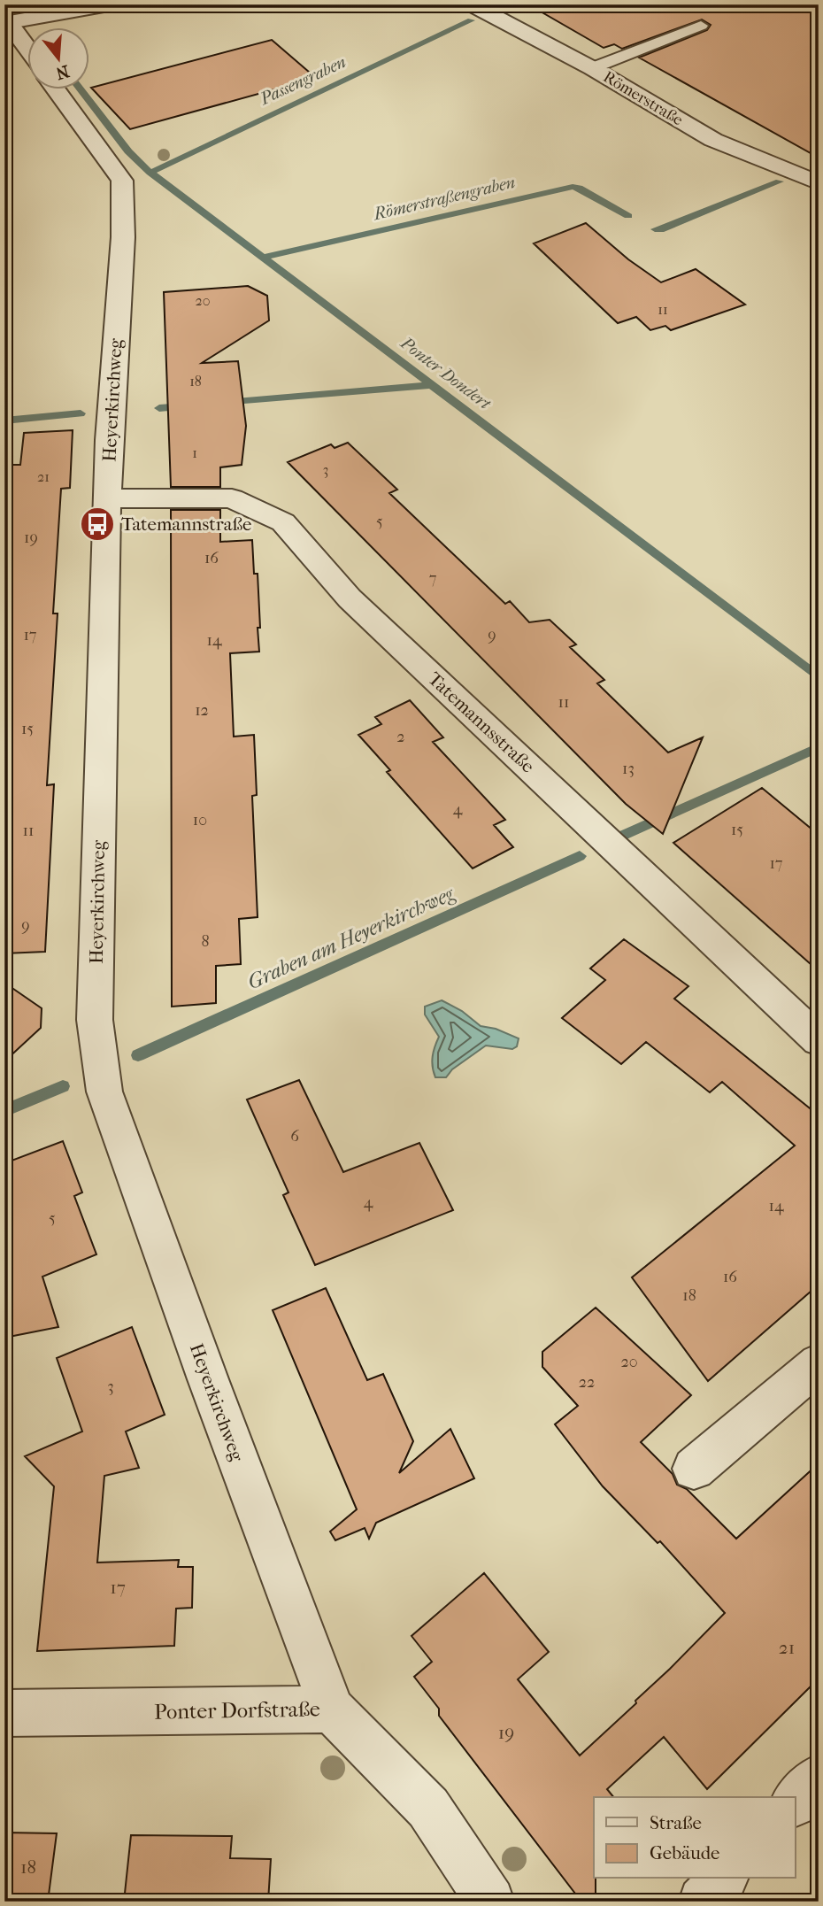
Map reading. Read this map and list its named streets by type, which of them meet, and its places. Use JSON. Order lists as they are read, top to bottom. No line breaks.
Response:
{"streets":{"street":["Römerstraße","Heyerkirchweg","Tatemannsstraße","Ponter Dorfstraße"]},"crossings":[["Heyerkirchweg","Tatemannsstraße"],["Heyerkirchweg","Ponter Dorfstraße"]],"water":["Passengraben","Römerstraßengraben","Ponter Dondert","Graben am Heyerkirchweg"],"places":{"bus stop":["Tatemannstraße"]},"house_numbers":["20","11","18","1","3","21","5","19","16","7","17","9","14","11","12","15","2","13","4","10","15","11","17","9","8","6","4","14","5","16","18","20","22","3","17","21","19","18"],"legend":["Straße","Gebäude"],"north":"bottom"}
